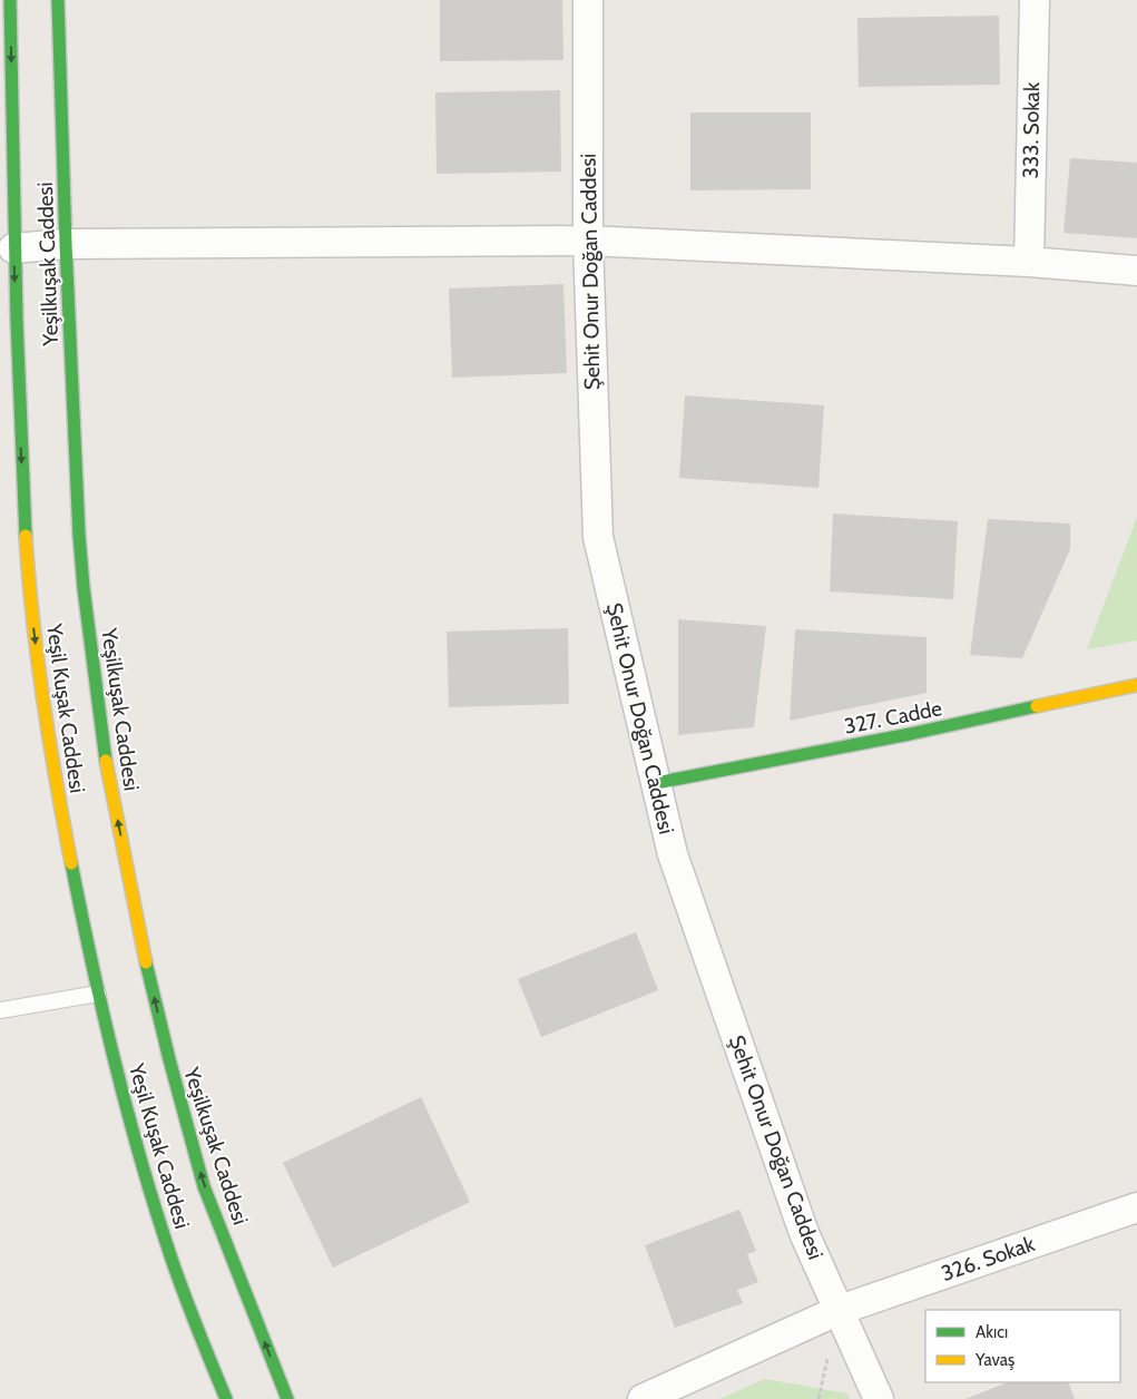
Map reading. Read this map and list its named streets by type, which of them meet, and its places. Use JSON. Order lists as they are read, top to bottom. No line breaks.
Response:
{"streets":{"main road":["Yeşilkuşak Caddesi","Yeşil Kuşak Caddesi","327. Cadde"],"street":["333. Sokak","Şehit Onur Doğan Caddesi","326. Sokak"]},"crossings":[["Şehit Onur Doğan Caddesi","327. Cadde"],["Şehit Onur Doğan Caddesi","326. Sokak"]],"one_way":["Yeşilkuşak Caddesi","Yeşil Kuşak Caddesi"],"legend":["Akıcı","Yavaş"]}
